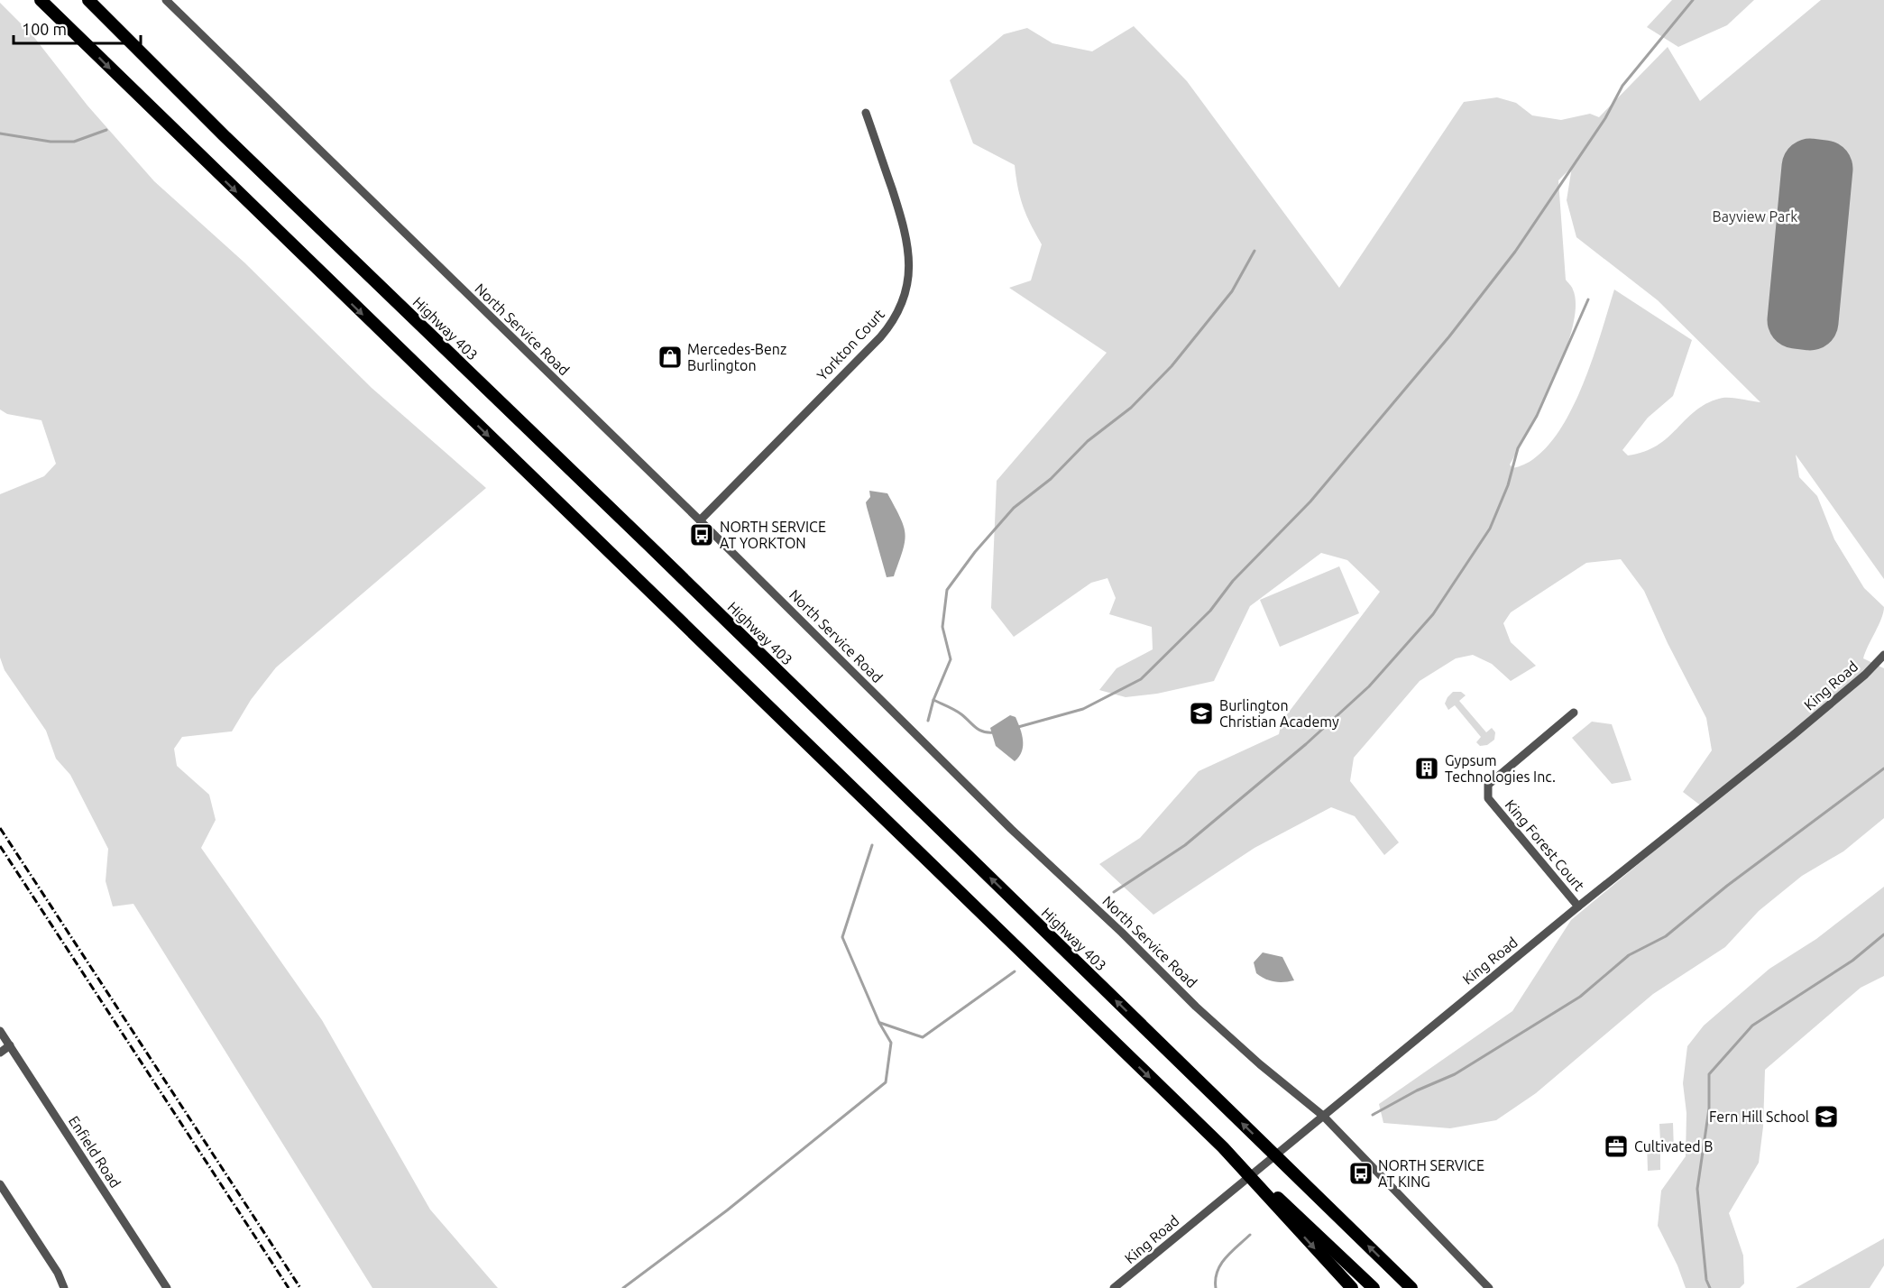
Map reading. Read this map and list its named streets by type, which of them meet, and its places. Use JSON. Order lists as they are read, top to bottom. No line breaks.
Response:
{"streets":{"highway":["Highway 403"],"street":["North Service Road","Yorkton Court","King Road","King Forest Court","Enfield Road"]},"crossings":[["North Service Road","Yorkton Court"],["North Service Road","King Road"],["King Road","King Forest Court"]],"parks":["Bayview Park"],"places":{"shop":["Mercedes-Benz Burlington"],"bus stop":["NORTH SERVICE AT YORKTON","NORTH SERVICE AT KING"],"school or university":["Burlington Christian Academy","Fern Hill School"],"building":["Gypsum Technologies Inc."],"office":["Cultivated B"]},"scale_bar":"100 m"}
